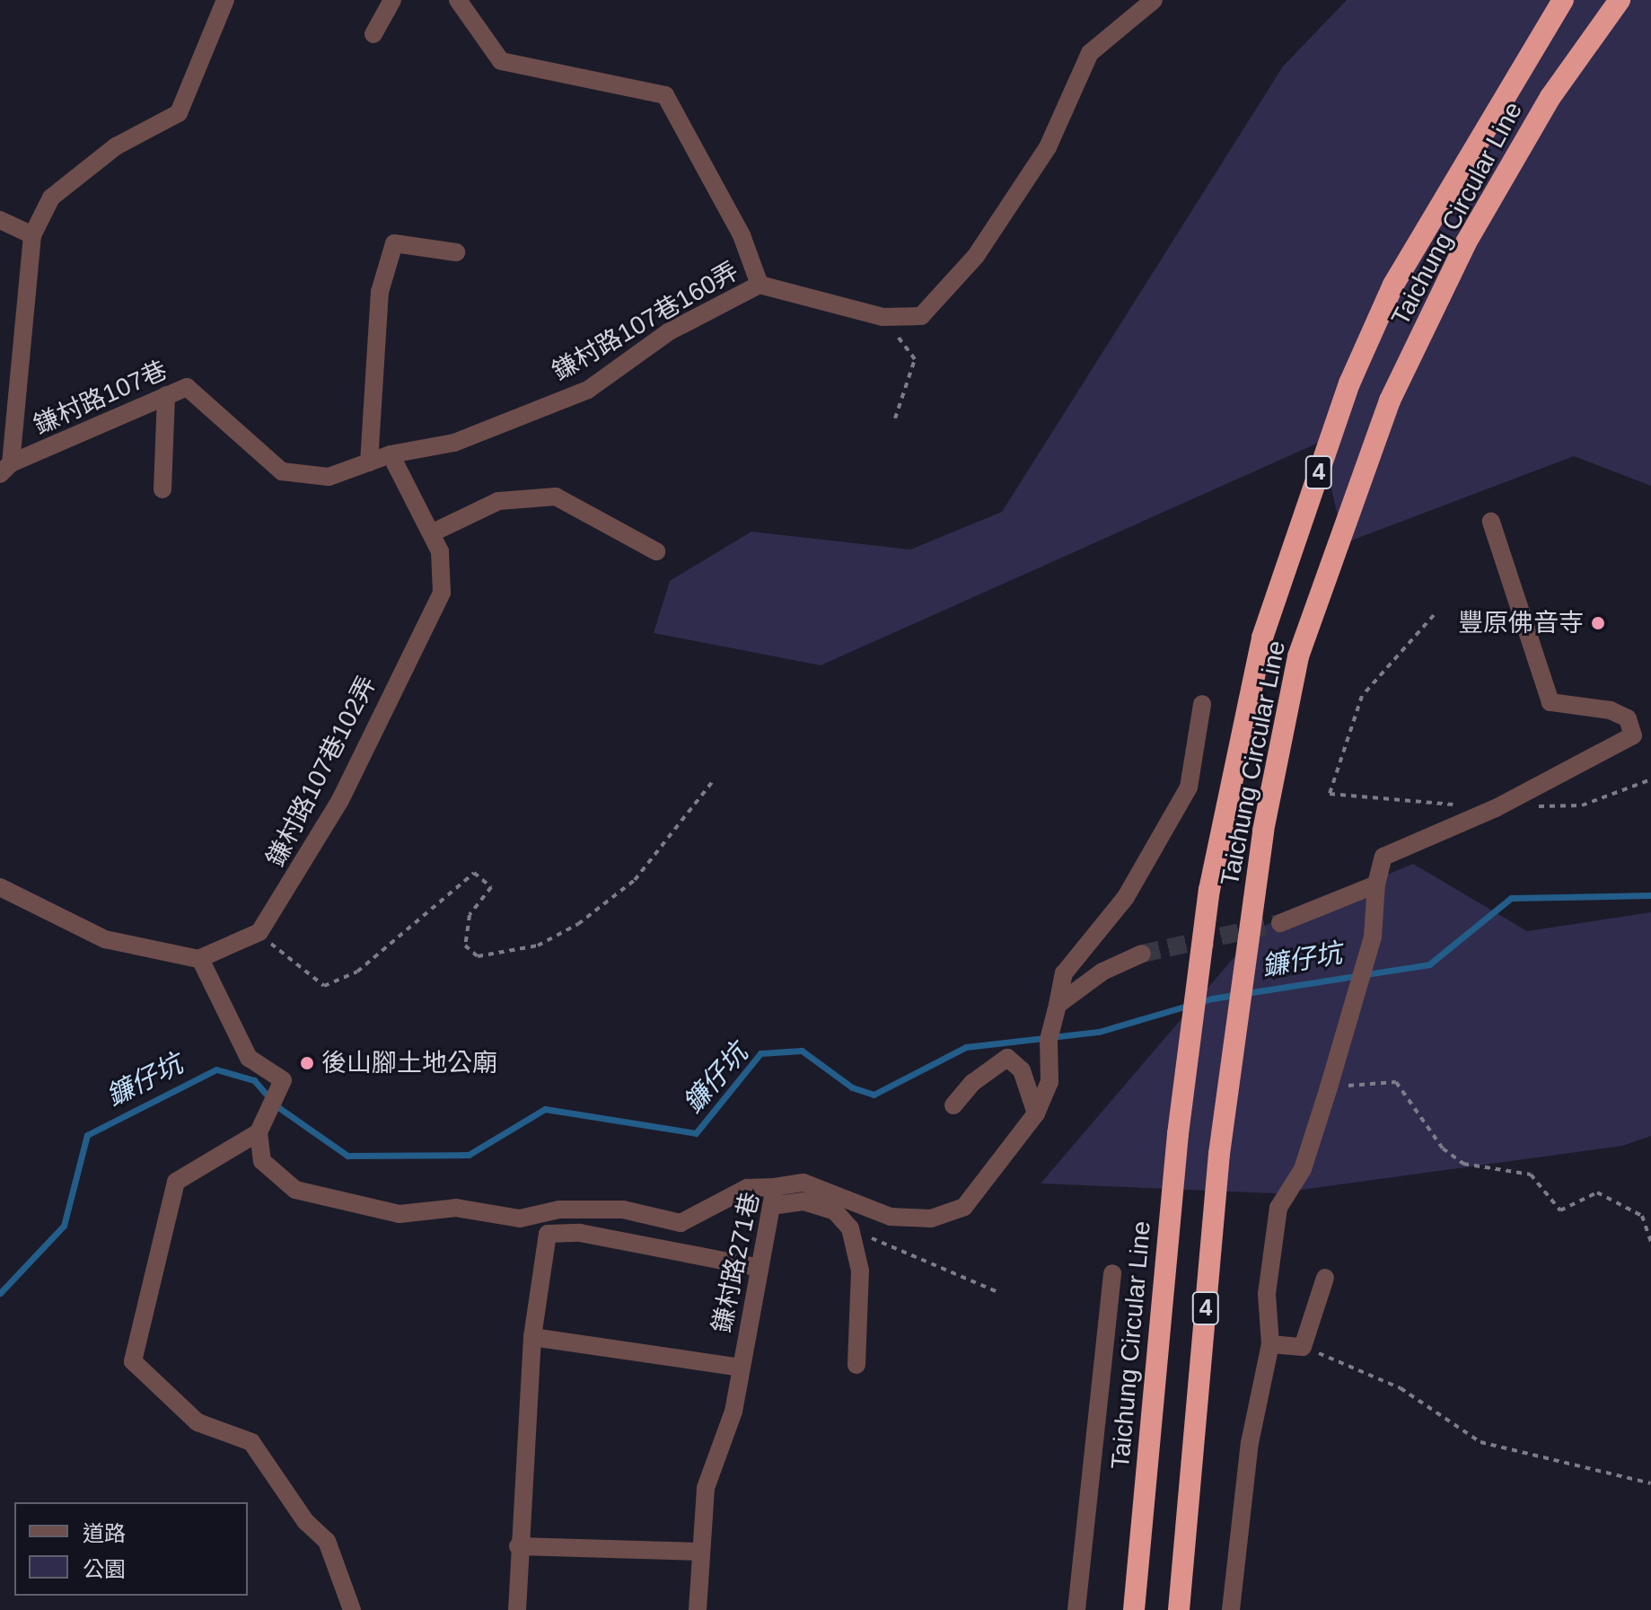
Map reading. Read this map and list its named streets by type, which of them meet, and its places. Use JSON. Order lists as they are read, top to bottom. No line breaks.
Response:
{"streets":{"highway":["Taichung Circular Line","4"],"lane":["鎌村路107巷160弄","鎌村路107巷","鎌村路107巷102弄","鎌村路271巷"]},"crossings":[["鎌村路107巷160弄","鎌村路107巷"],["鎌村路107巷160弄","鎌村路107巷102弄"],["鎌村路107巷","鎌村路107巷102弄"]],"water":["鐮仔坑"],"places":["豐原佛音寺","後山腳土地公廟"],"legend":["道路","公園"]}
